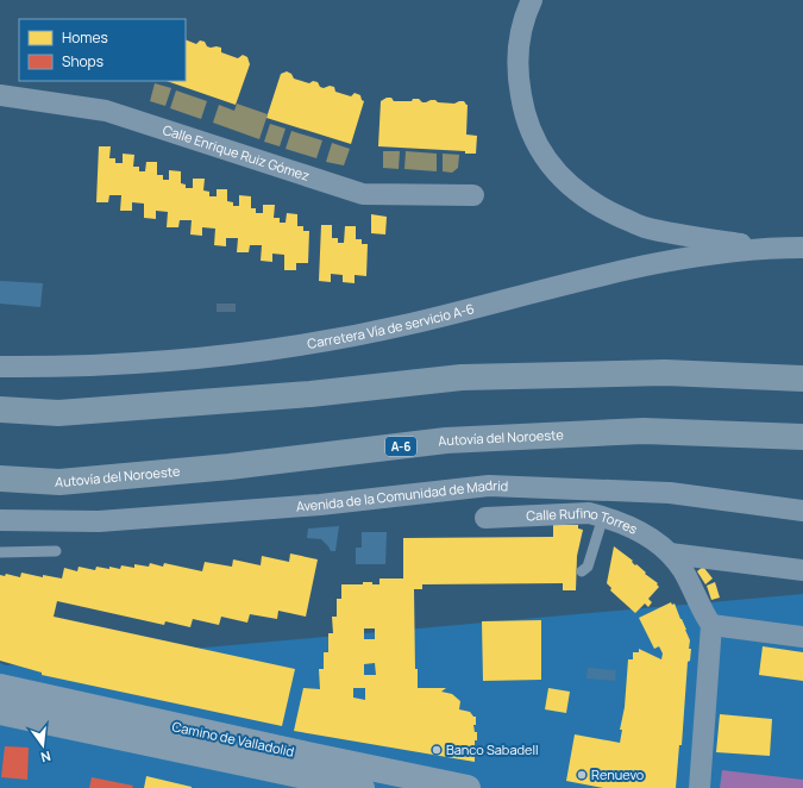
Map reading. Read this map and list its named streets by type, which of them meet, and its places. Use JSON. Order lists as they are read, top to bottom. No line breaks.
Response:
{"streets":{"highway":["Autovía del Noroeste","A-6"],"street":["Calle Enrique Ruiz Gómez","Carretera Vía de servicio A-6","Avenida de la Comunidad de Madrid","Calle Rufino Torres","Camino de Valladolid"]},"places":["Banco Sabadell","Renuevo"],"legend":["Homes","Shops"],"north":"bottom"}
